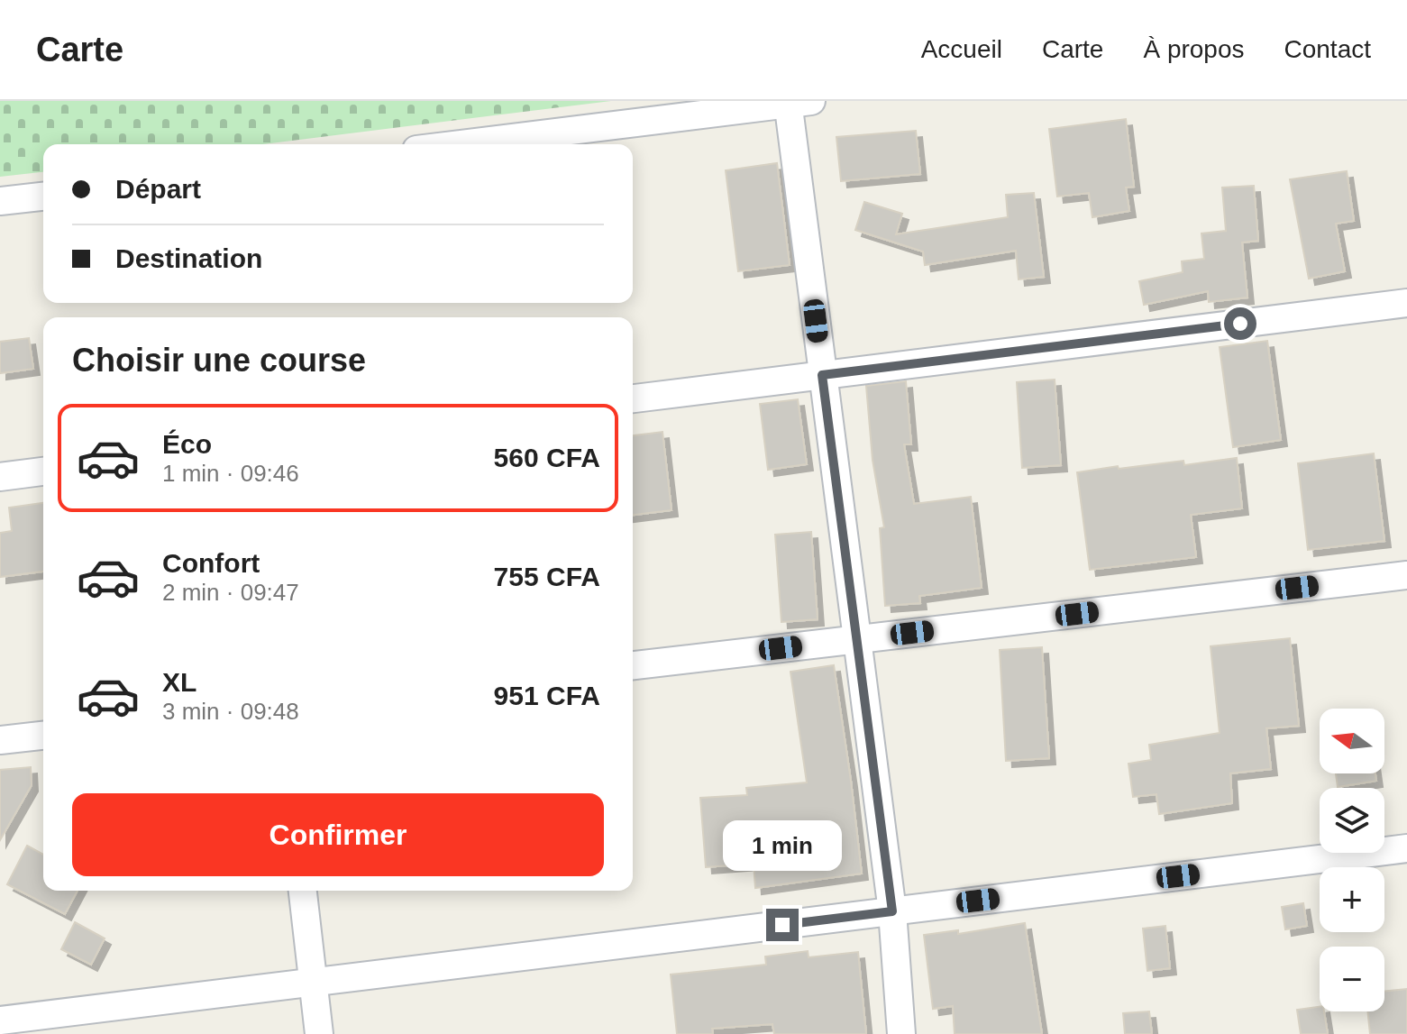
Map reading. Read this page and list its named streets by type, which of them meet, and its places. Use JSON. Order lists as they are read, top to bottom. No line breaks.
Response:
{"north":"left","page":{"header":"Carte","nav":["Accueil","Carte","À propos","Contact"],"banner":["Départ","Destination"],"heading":"Choisir une course","list":[{"name":"Éco","note":"1 min · 09:46","value":"560 CFA"},{"name":"Confort","note":"2 min · 09:47","value":"755 CFA"},{"name":"XL","note":"3 min · 09:48","value":"951 CFA"}],"map_buttons":["+","−"],"buttons":"Confirmer","bubble":"1 min"}}
